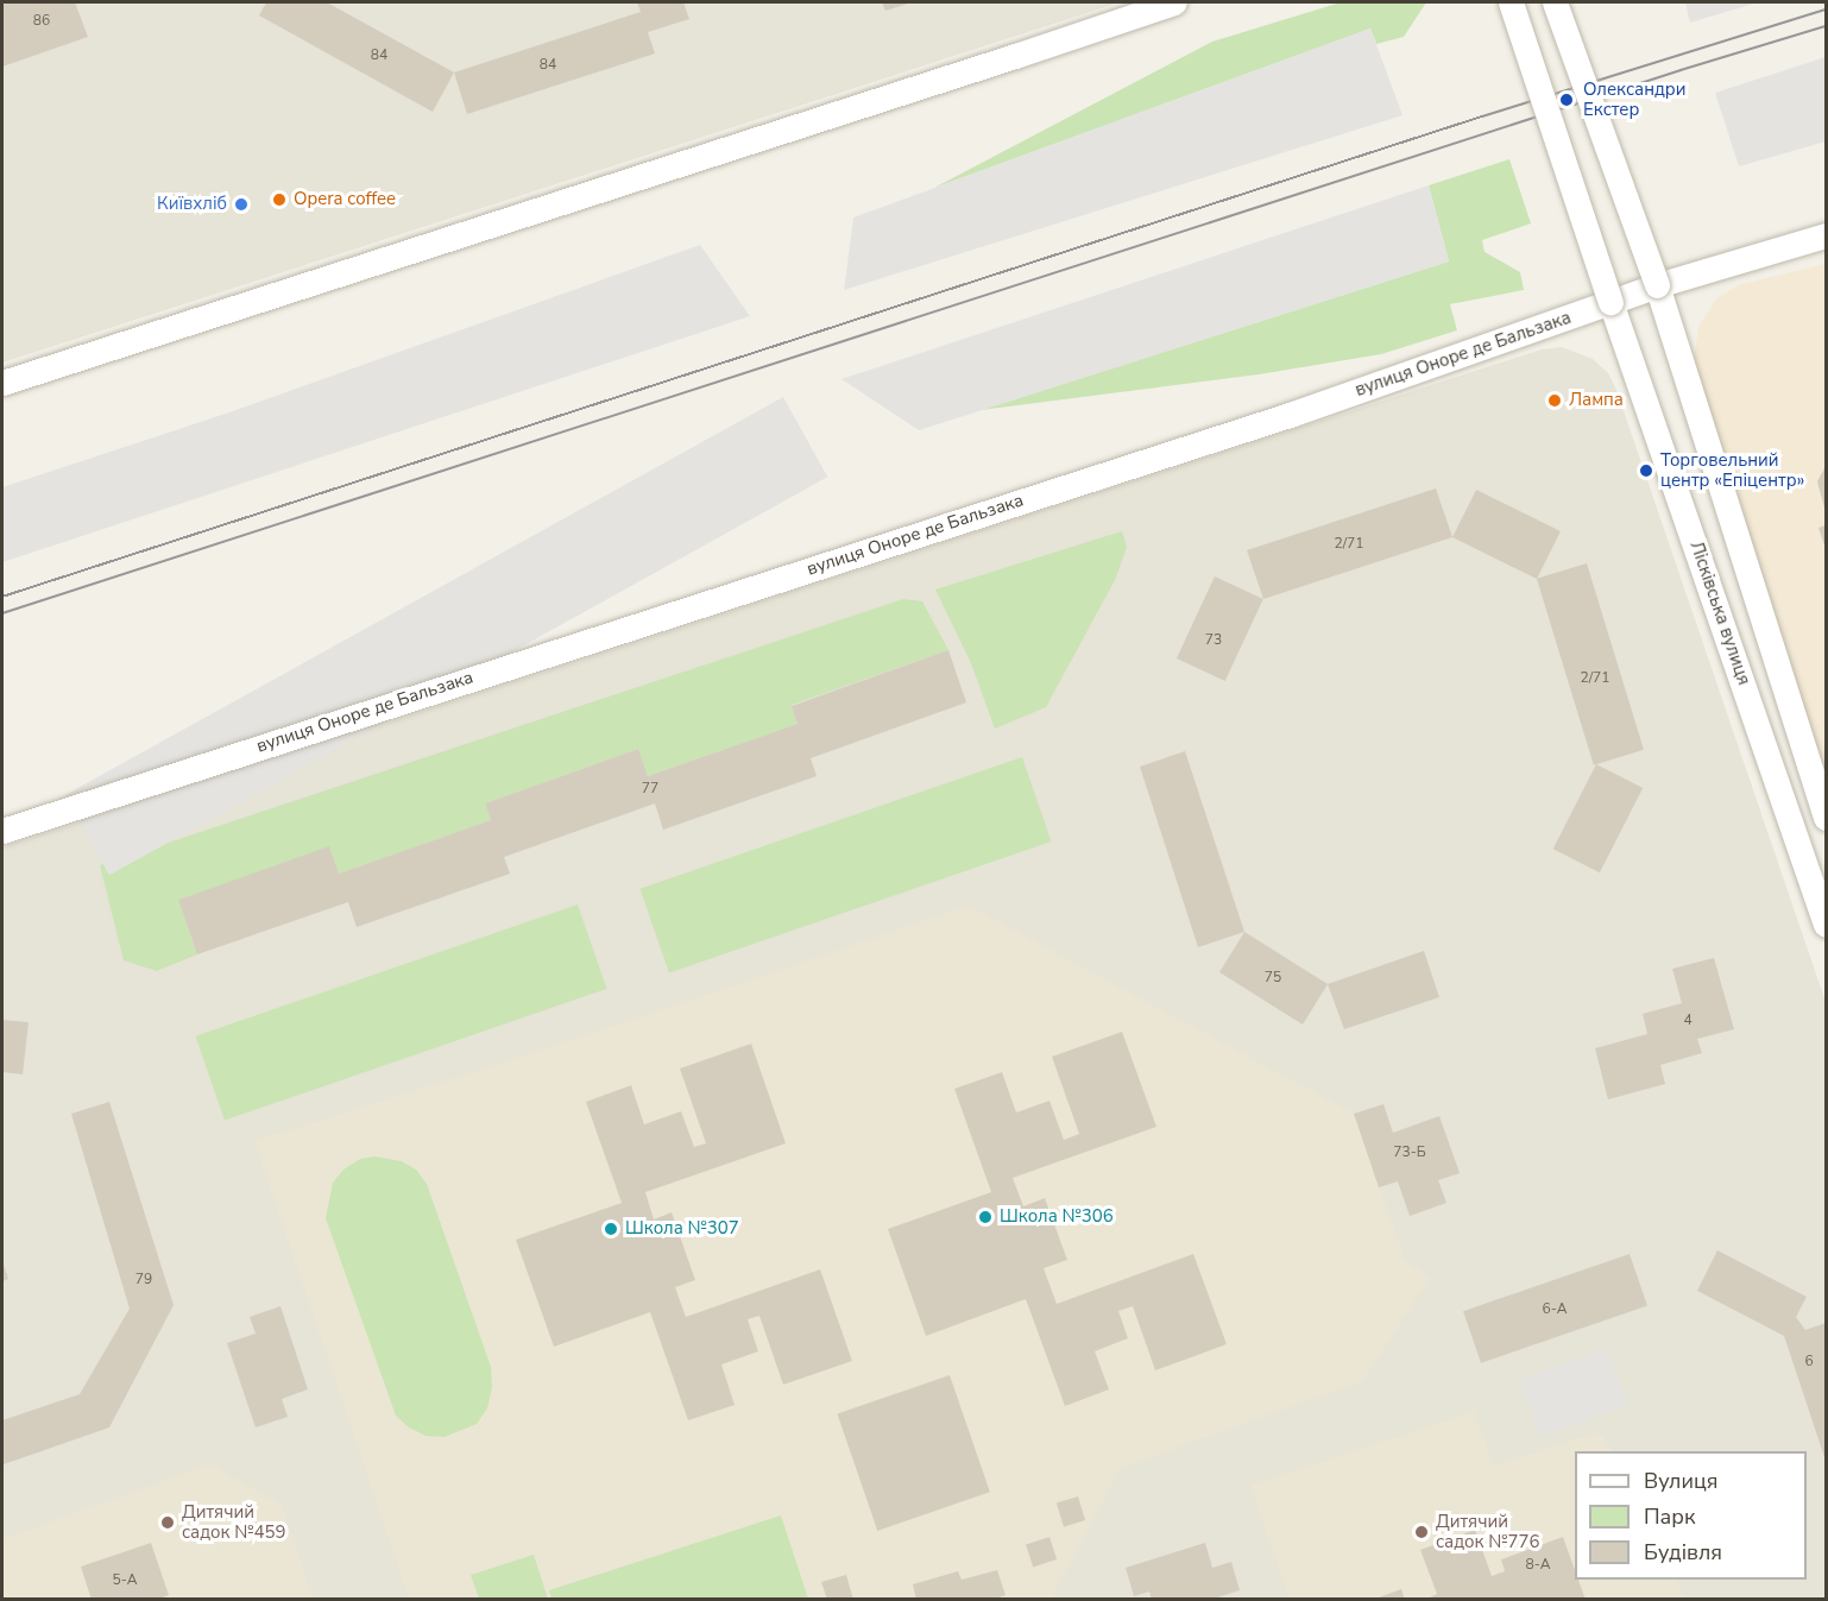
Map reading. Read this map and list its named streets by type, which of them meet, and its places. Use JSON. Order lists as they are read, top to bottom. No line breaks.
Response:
{"streets":{"street":["вулиця Оноре де Бальзака","Лісківська вулиця"]},"crossings":[["вулиця Оноре де Бальзака","Лісківська вулиця"]],"places":["Олександри Екстер","Opera coffee","Київхліб","Лампа","Торговельний центр «Епіцентр»","Школа №306","Школа №307","Дитячий садок №459","Дитячий садок №776"],"house_numbers":["86","84","84","2/71","73","2/71","77","75","4","73-Б","79","6-А","6","8-А","5-А"],"legend":["Вулиця","Парк","Будівля"]}
